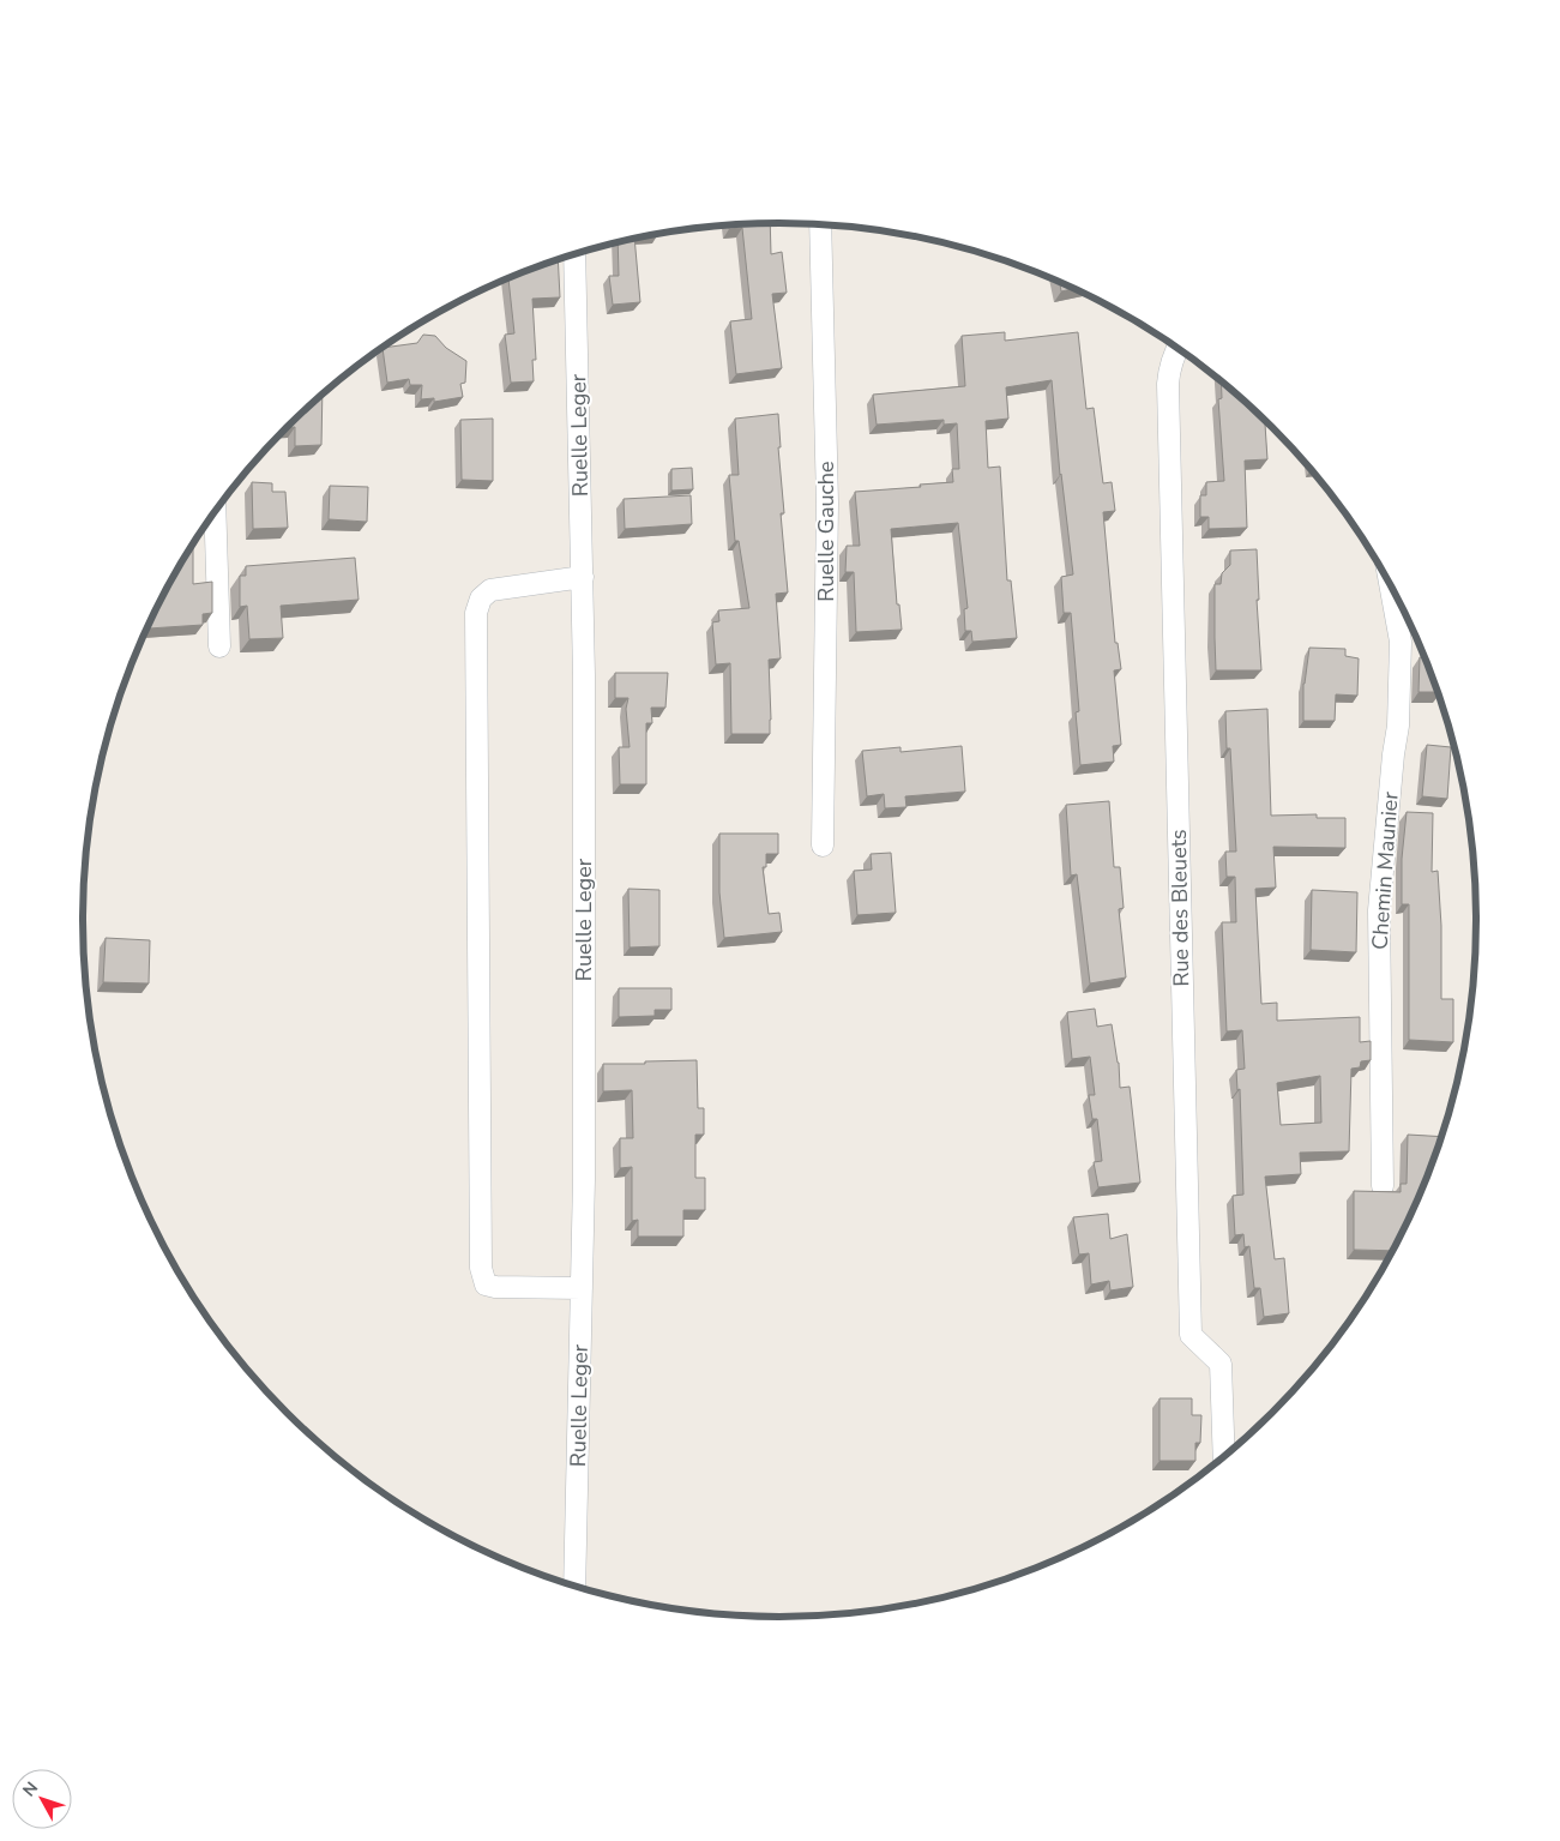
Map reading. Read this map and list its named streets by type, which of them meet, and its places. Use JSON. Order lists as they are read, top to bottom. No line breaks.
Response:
{"streets":{"street":["Ruelle Leger","Ruelle Gauche","Chemin Maunier","Rue des Bleuets"]},"north":"top left"}
